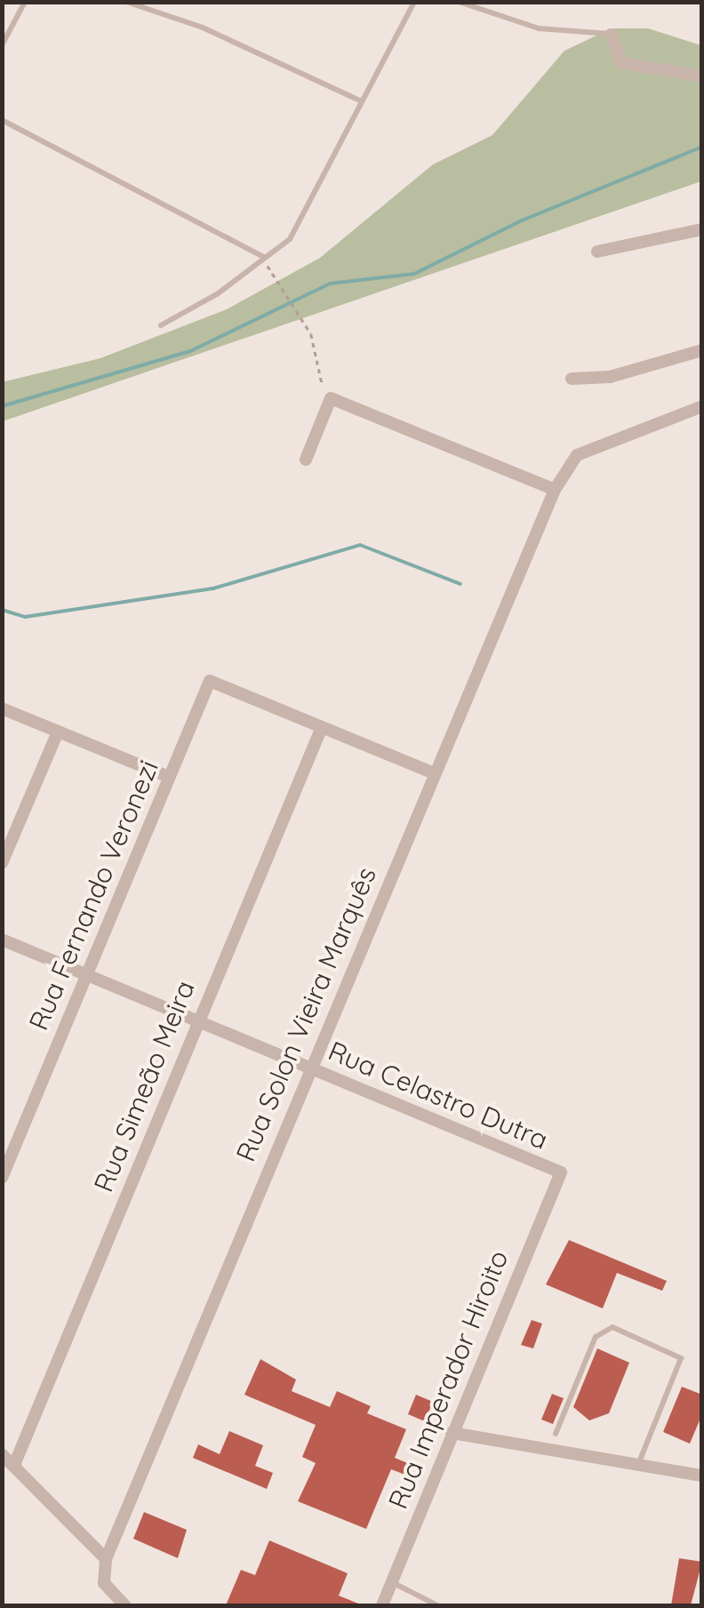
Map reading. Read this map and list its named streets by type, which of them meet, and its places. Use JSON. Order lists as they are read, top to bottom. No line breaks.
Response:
{"streets":{"street":["Rua Fernando Veronezi","Rua Solon Vieira Marquês","Rua Simeão Meira","Rua Celastro Dutra","Rua Imperador Hiroito"]},"crossings":[["Rua Fernando Veronezi","Rua Simeão Meira"],["Rua Fernando Veronezi","Rua Celastro Dutra"],["Rua Solon Vieira Marquês","Rua Celastro Dutra"],["Rua Simeão Meira","Rua Celastro Dutra"],["Rua Celastro Dutra","Rua Imperador Hiroito"]]}
